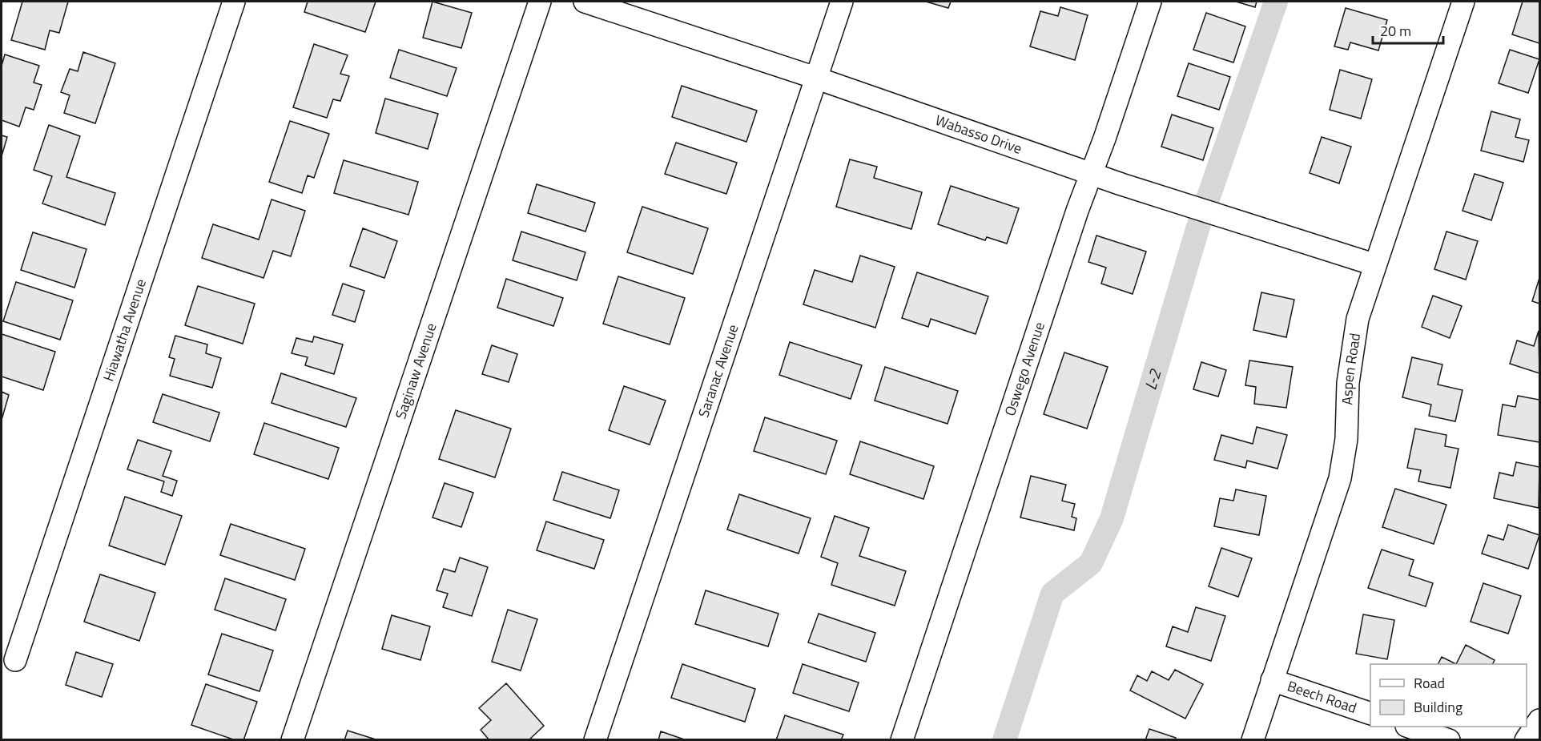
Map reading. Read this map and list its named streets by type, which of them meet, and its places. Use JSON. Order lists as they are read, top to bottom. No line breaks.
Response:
{"streets":{"street":["Wabasso Drive","Hiawatha Avenue","Aspen Road","Saranac Avenue","Oswego Avenue","Saginaw Avenue","Beech Road"]},"crossings":[["Wabasso Drive","Aspen Road"],["Wabasso Drive","Saranac Avenue"],["Wabasso Drive","Oswego Avenue"],["Aspen Road","Beech Road"]],"water":["L-2"],"legend":["Road","Building"],"scale_bar":"20 m"}
